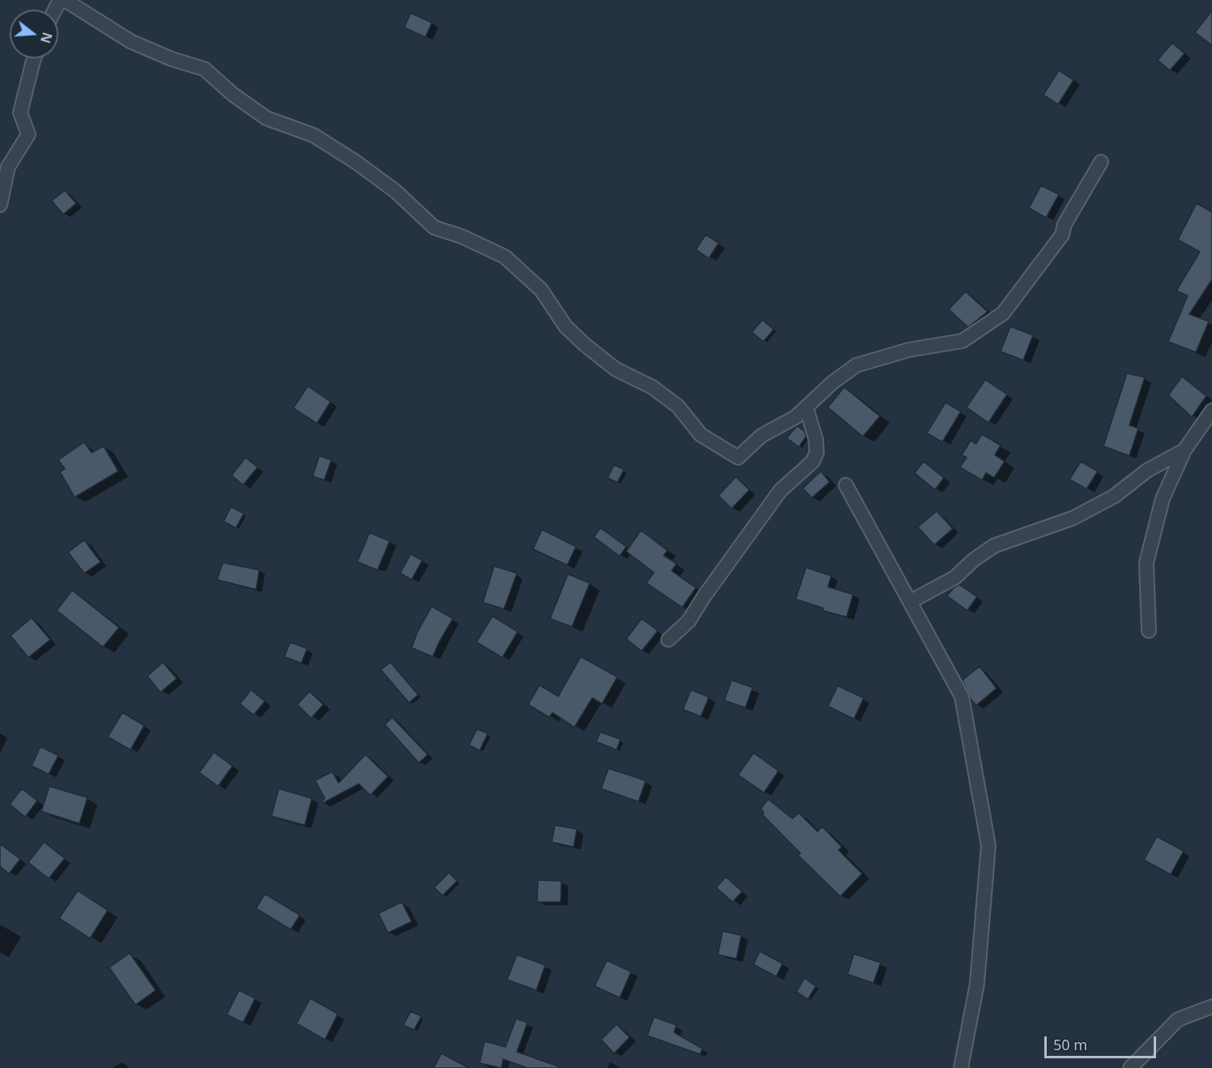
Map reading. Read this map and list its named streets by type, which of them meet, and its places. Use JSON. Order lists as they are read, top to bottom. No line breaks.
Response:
{"scale_bar":"50 m","north":"right"}
